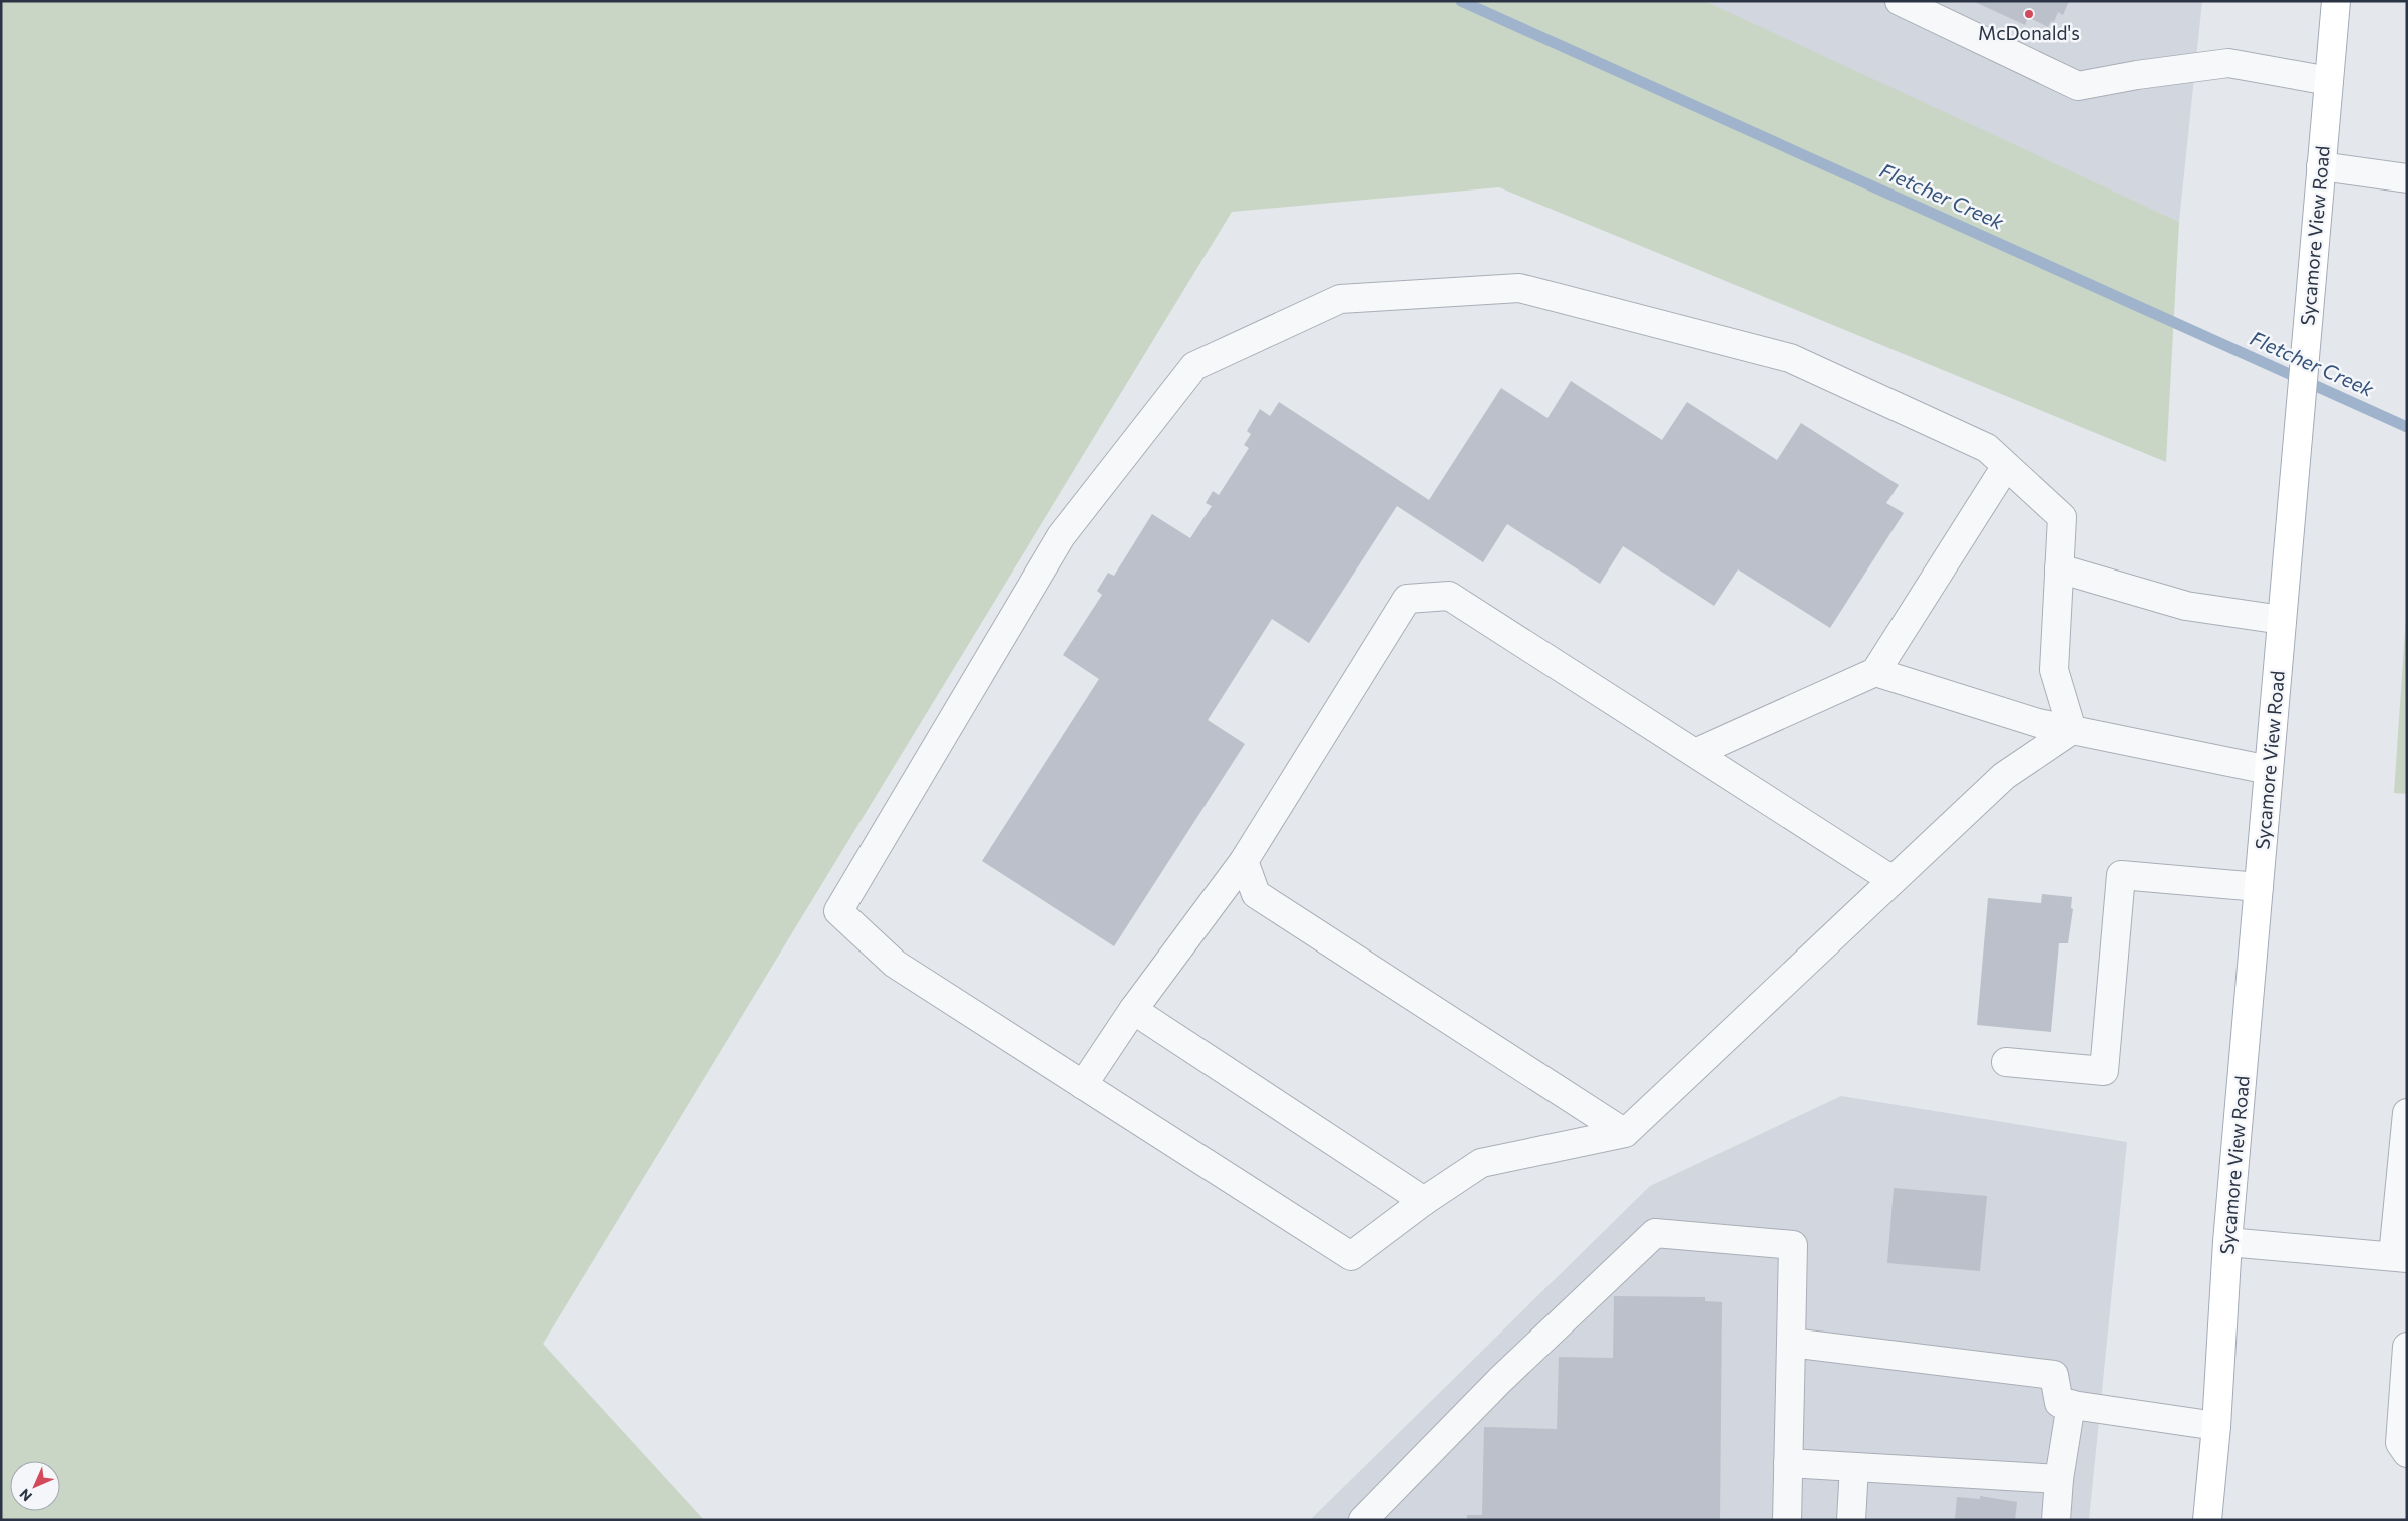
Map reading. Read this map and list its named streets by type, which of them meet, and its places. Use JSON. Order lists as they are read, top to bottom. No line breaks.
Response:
{"streets":{"main road":["Sycamore View Road"]},"water":["Fletcher Creek"],"places":["McDonald's"],"north":"bottom left"}
